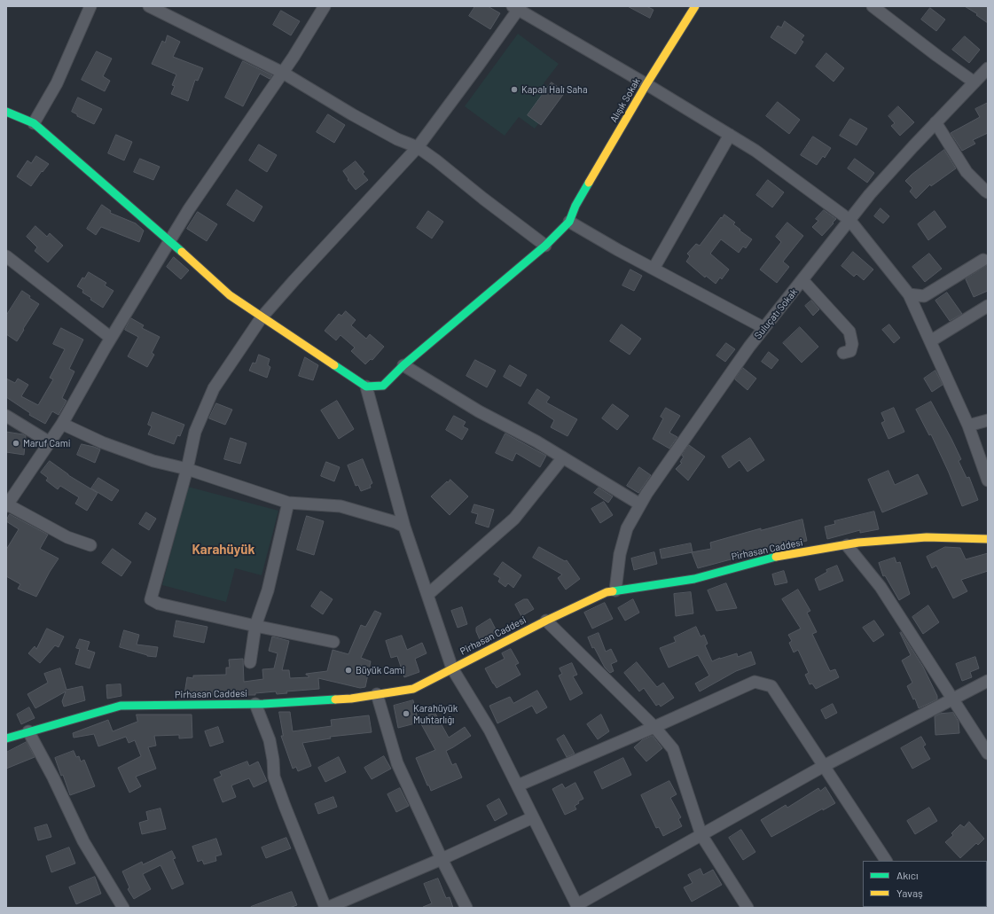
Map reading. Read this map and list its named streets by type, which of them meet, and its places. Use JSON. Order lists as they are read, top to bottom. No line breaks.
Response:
{"streets":{"street":["Alışık Sokak","Suluçatı Sokak","Pirhasan Caddesi"]},"crossings":[["Suluçatı Sokak","Pirhasan Caddesi"]],"districts":["Karahüyük"],"places":["Kapalı Halı Saha","Maruf Cami","Büyük Cami","Karahüyük Muhtarlığı"],"legend":["Akıcı","Yavaş"]}
